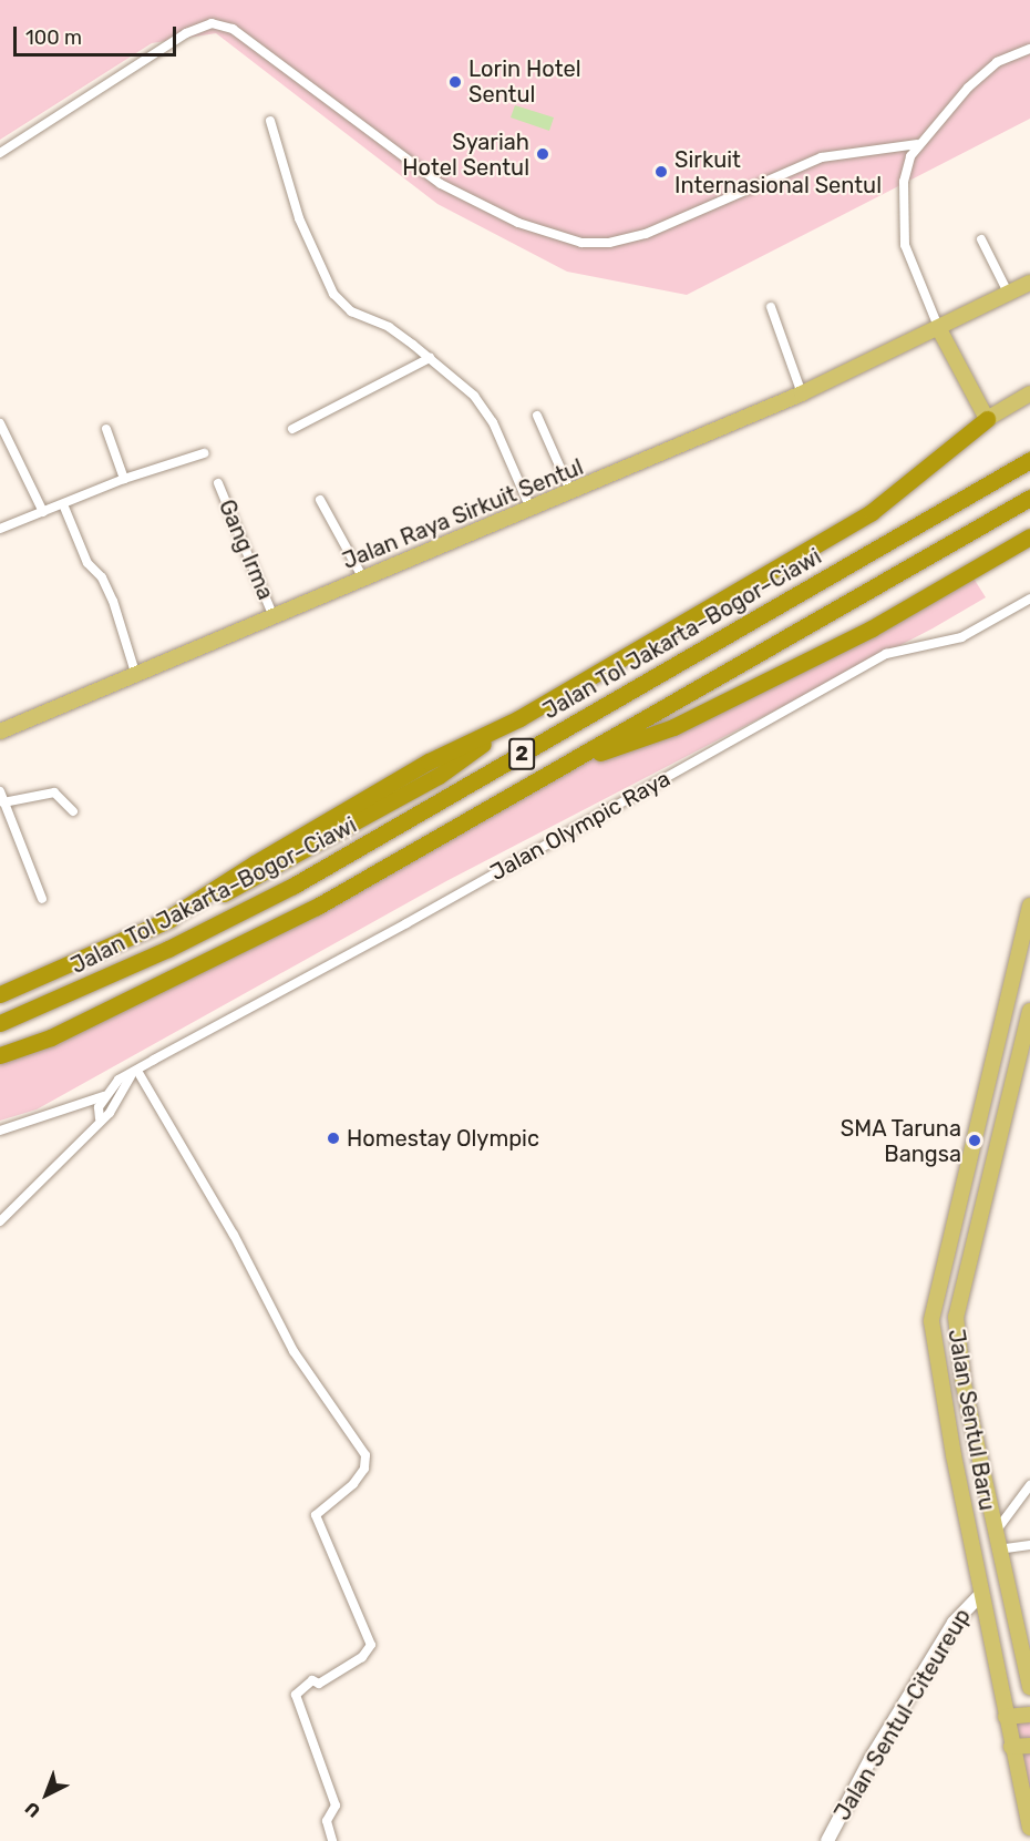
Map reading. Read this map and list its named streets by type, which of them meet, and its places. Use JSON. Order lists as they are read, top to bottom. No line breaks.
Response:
{"streets":{"highway":["Jalan Tol Jakarta–Bogor–Ciawi","2"],"main road":["Jalan Raya Sirkuit Sentul","Jalan Sentul Baru"],"street":["Gang Irma","Jalan Olympic Raya","Jalan Sentul-Citeureup"]},"crossings":[["Jalan Raya Sirkuit Sentul","Gang Irma"],["Jalan Sentul Baru","Jalan Sentul-Citeureup"]],"places":["Lorin Hotel Sentul","Syariah Hotel Sentul","Sirkuit Internasional Sentul","Homestay Olympic","SMA Taruna Bangsa"],"scale_bar":"100 m","north":"bottom left"}
